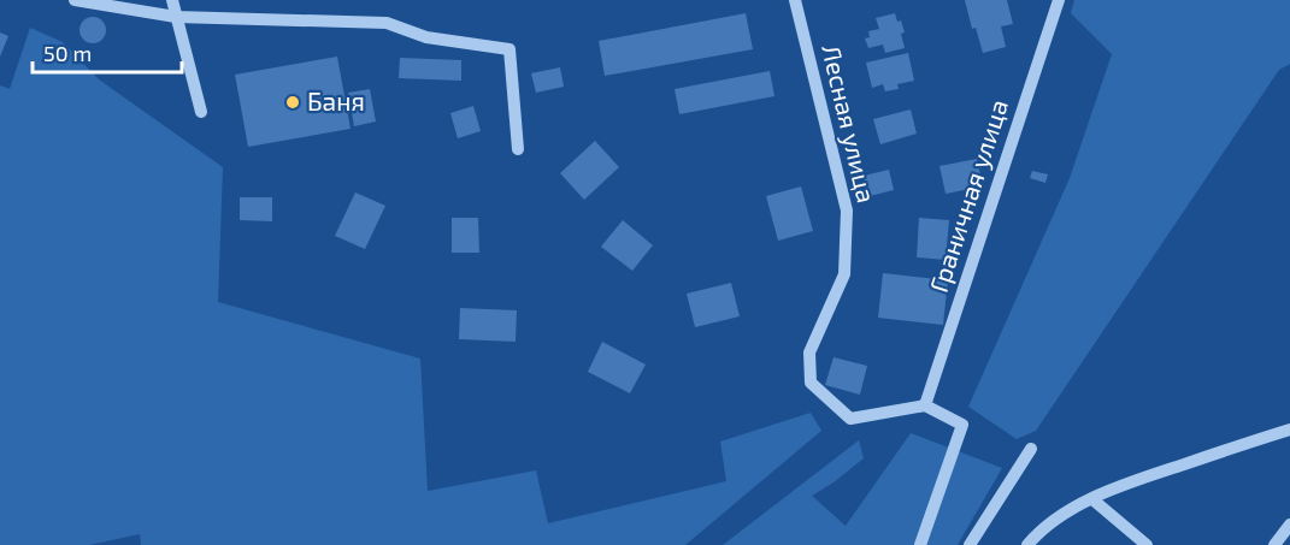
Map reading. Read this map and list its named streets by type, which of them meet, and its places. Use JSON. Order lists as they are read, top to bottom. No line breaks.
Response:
{"streets":{"street":["Лесная улица","Граничная улица"]},"crossings":[["Лесная улица","Граничная улица"]],"places":["Баня"],"scale_bar":"50 m"}
